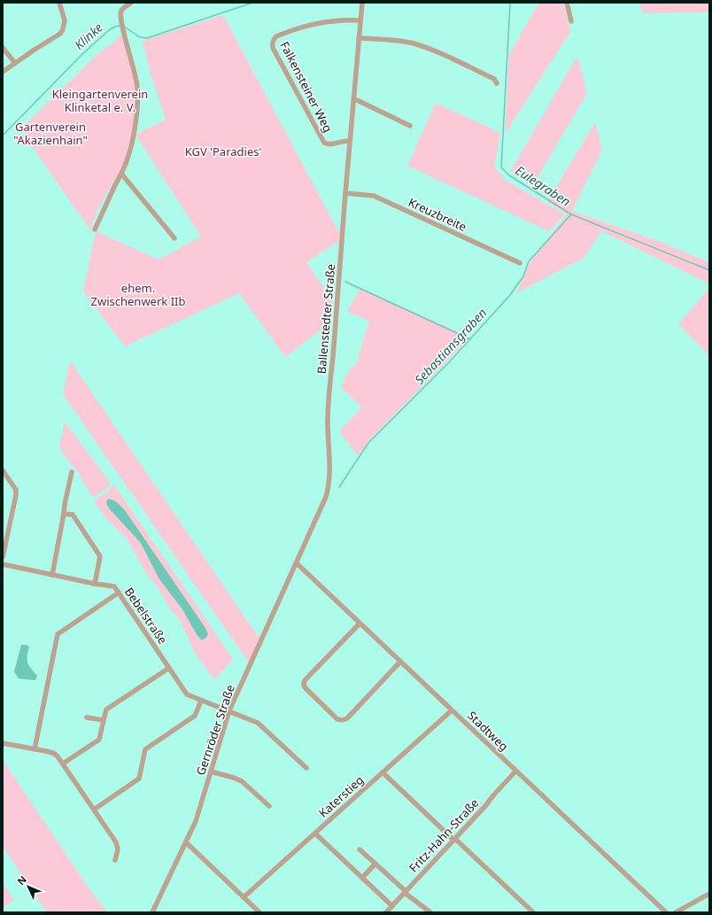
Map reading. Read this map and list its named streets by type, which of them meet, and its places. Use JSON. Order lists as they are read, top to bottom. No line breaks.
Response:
{"streets":{"street":["Falkensteiner Weg","Kreuzbreite","Ballenstedter Straße","Bebelstraße","Gernröder Straße","Stadtweg","Katerstieg","Fritz-Hahn-Straße"]},"crossings":[["Falkensteiner Weg","Ballenstedter Straße"],["Kreuzbreite","Ballenstedter Straße"],["Ballenstedter Straße","Gernröder Straße"],["Bebelstraße","Gernröder Straße"],["Gernröder Straße","Stadtweg"],["Stadtweg","Katerstieg"],["Stadtweg","Fritz-Hahn-Straße"]],"water":["Klinke","Eulegraben","Sebastiansgraben"],"parks":["Kleingartenverein Klinketal e. V.","Gartenverein \"Akazienhain\"","KGV 'Paradies'","ehem. Zwischenwerk IIb"],"north":"top left"}
